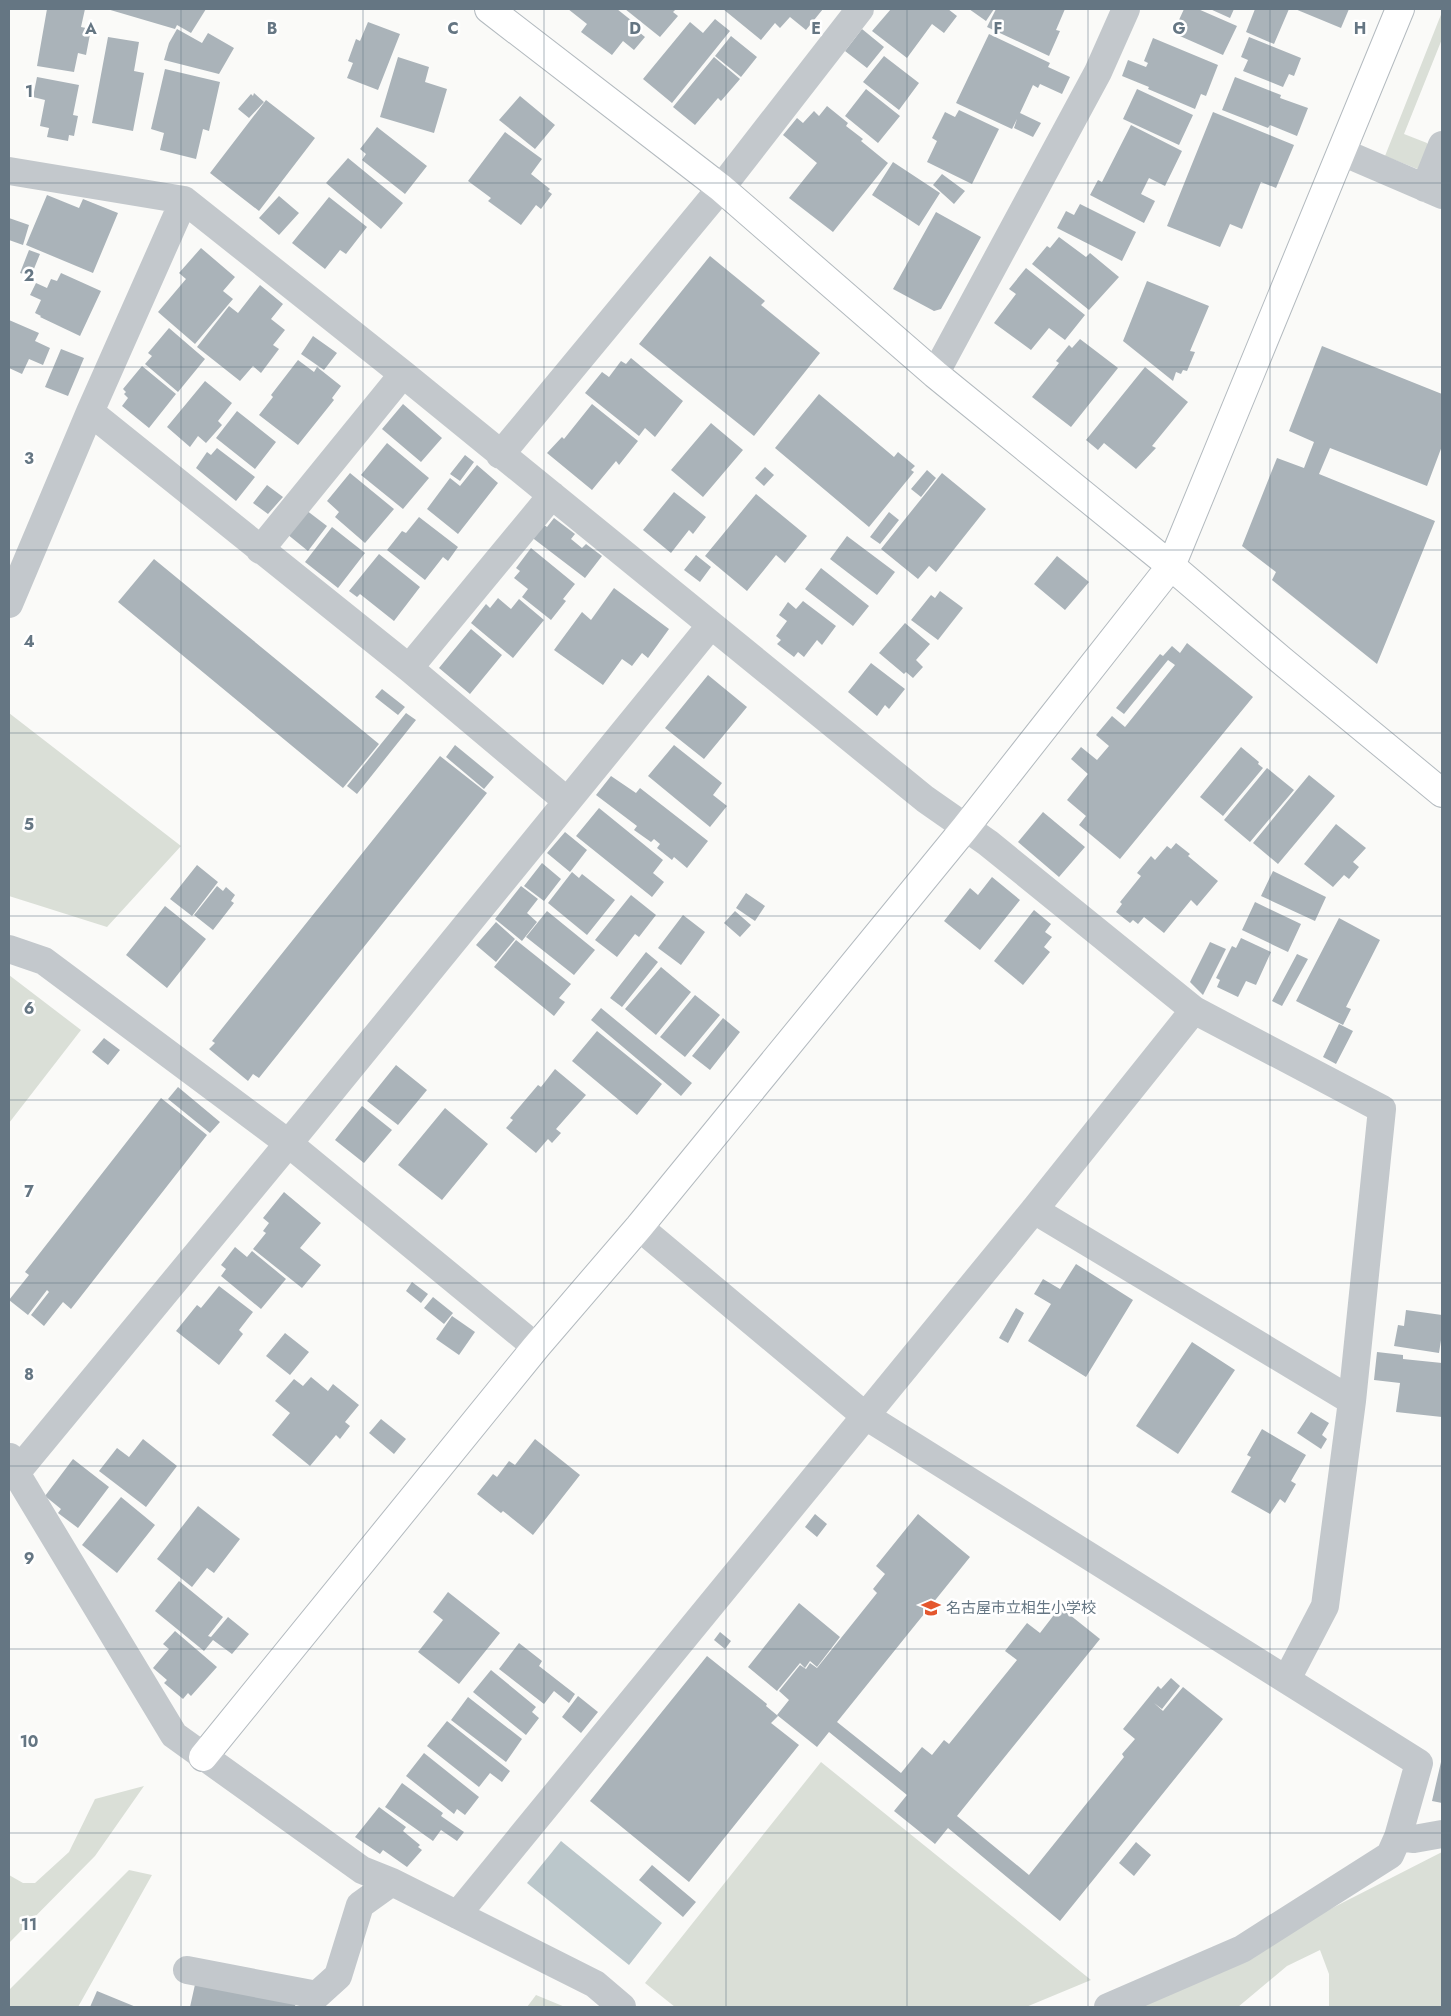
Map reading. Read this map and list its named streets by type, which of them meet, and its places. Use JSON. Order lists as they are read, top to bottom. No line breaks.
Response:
{"places":{"school or university":["名古屋市立相生小学校"]},"grid":{"columns":["A","B","C","D","E","F","G","H"],"rows":["1","2","3","4","5","6","7","8","9","10","11"]}}
